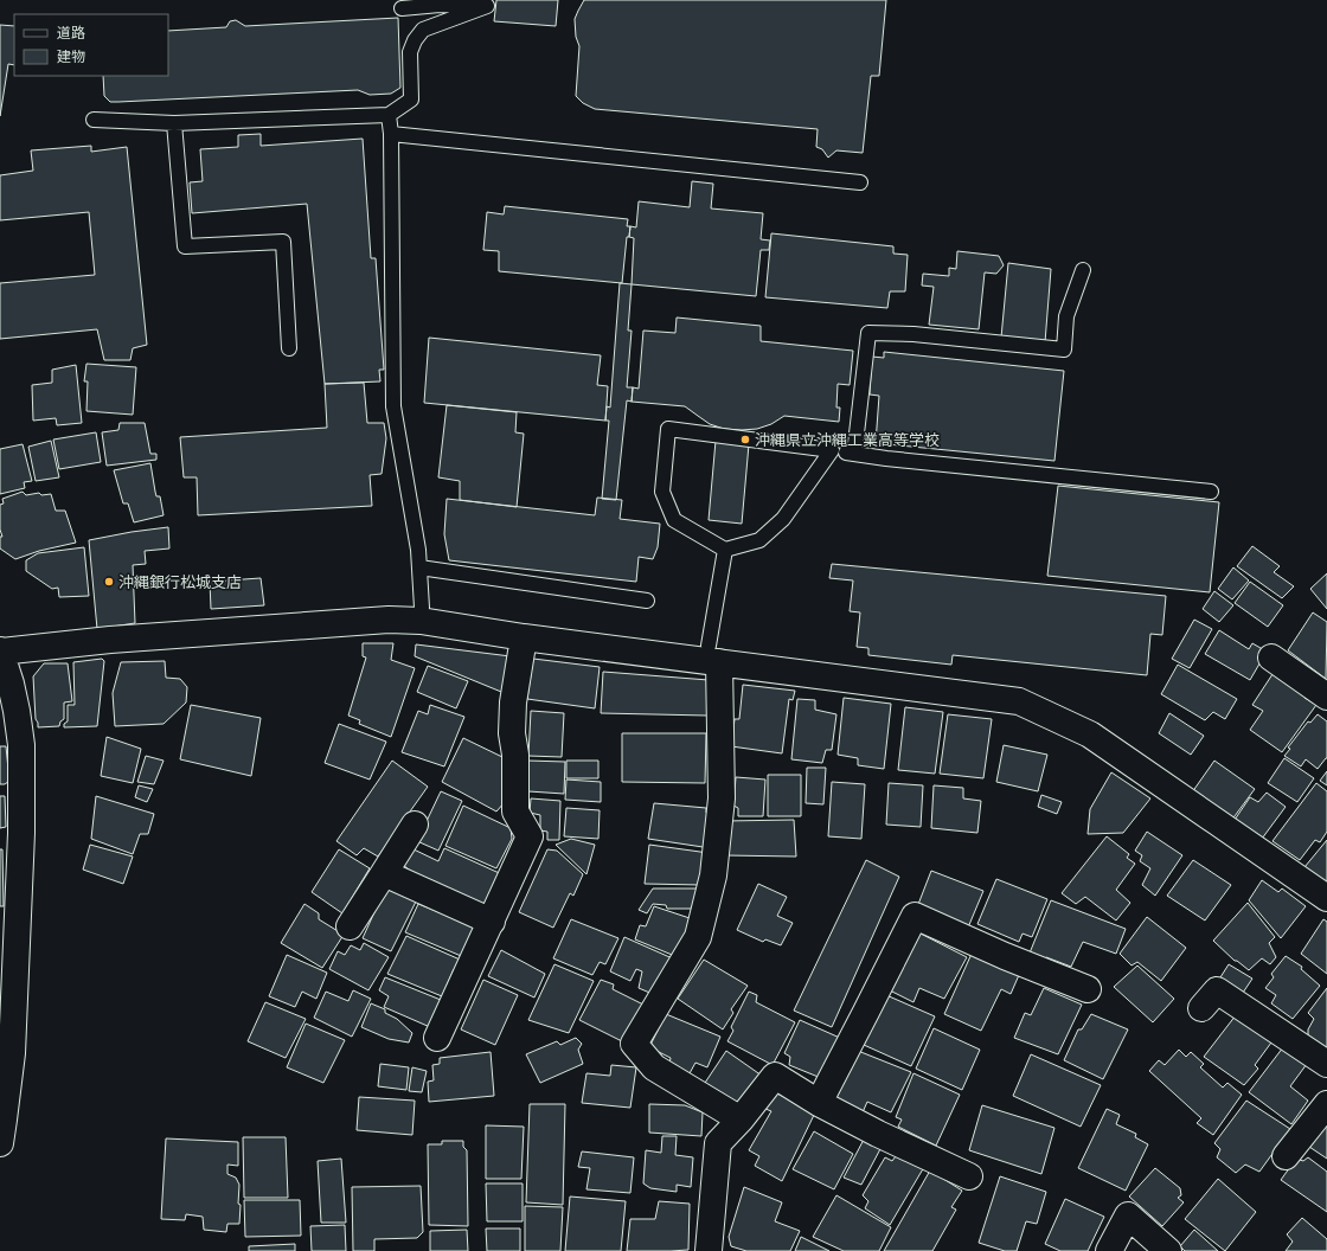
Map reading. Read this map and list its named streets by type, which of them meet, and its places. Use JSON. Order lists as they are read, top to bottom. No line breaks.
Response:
{"places":["沖縄県立沖縄工業高等学校","沖縄銀行松城支店"],"legend":["道路","建物"]}
